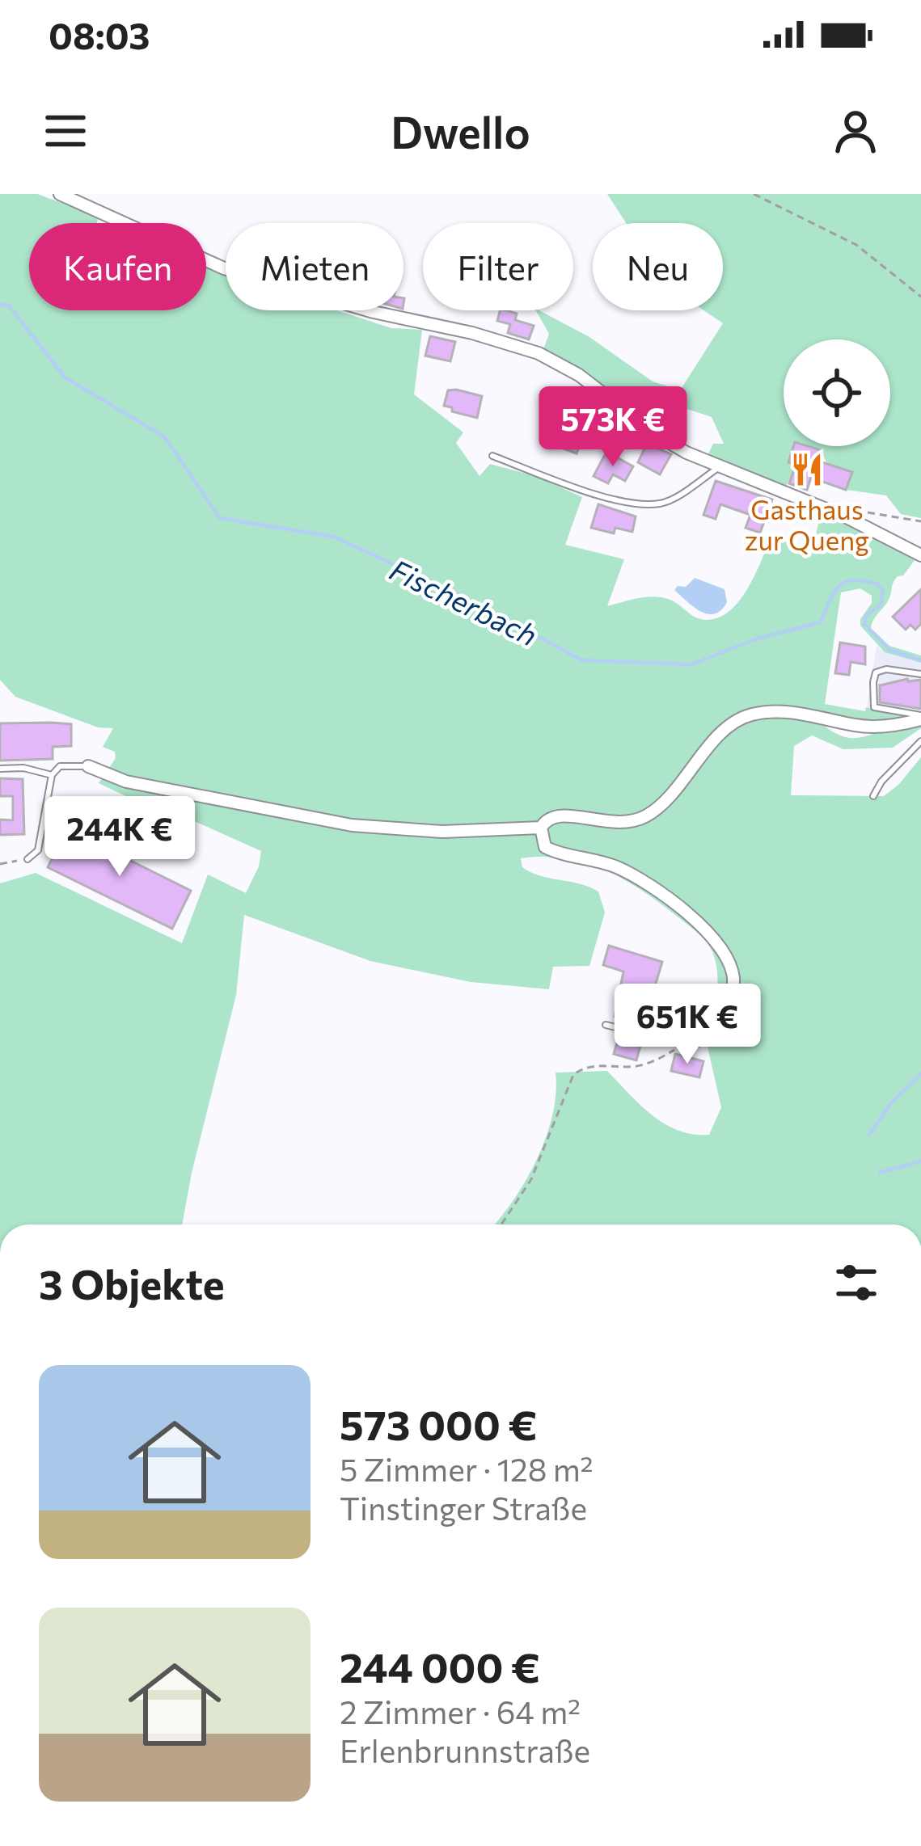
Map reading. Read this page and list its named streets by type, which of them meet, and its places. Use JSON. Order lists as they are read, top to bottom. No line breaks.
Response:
{"water":["Fischerbach"],"places":{"restaurant":["Gasthaus zur Queng"]},"page":{"status":"08:03","header":"Dwello","chip":["Kaufen","Mieten","Filter","Neu"],"price":["573K €","244K €","651K €"],"heading":"3 Objekte","list":[{"name":"573 000 €","note":"5 Zimmer · 128 m² · Tinstinger Straße"},{"name":"244 000 €","note":"2 Zimmer · 64 m² · Erlenbrunnstraße"}]}}
